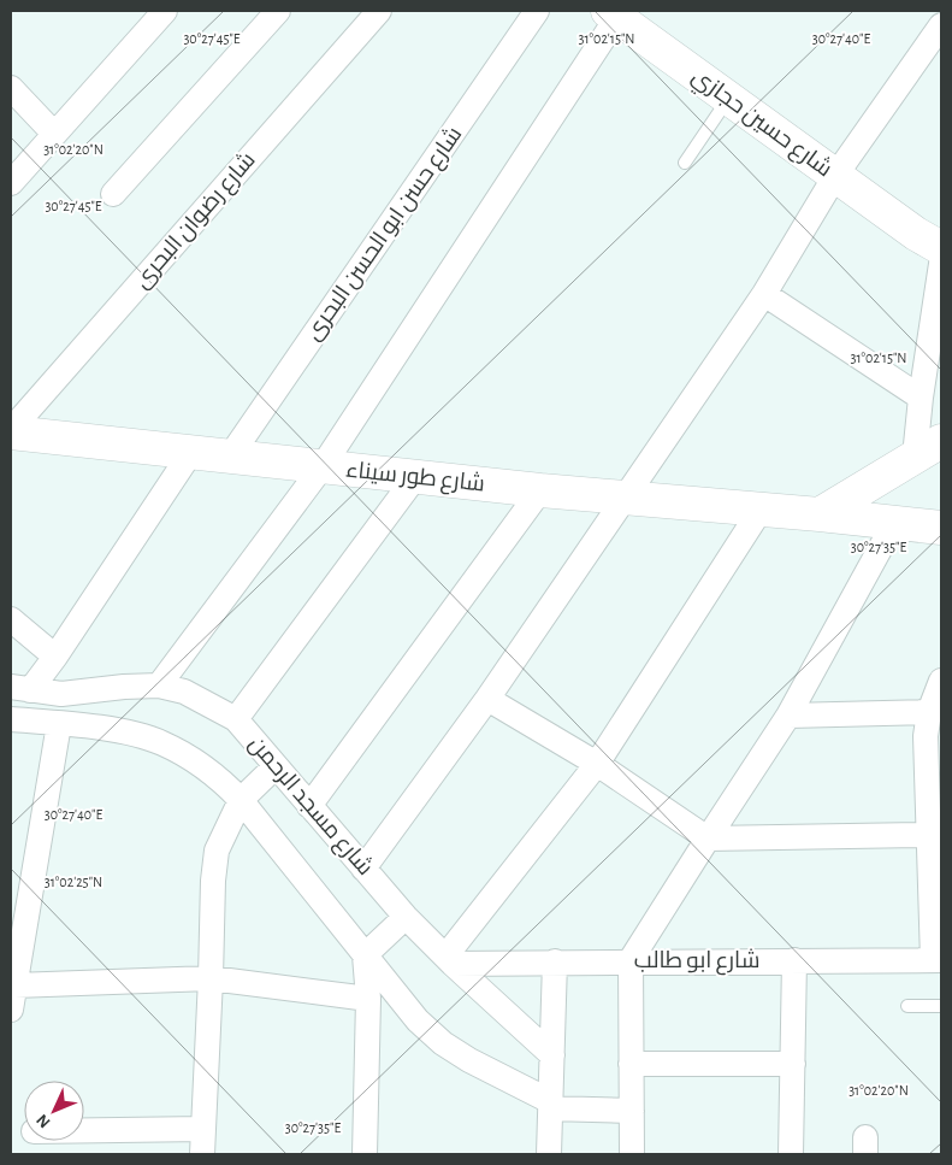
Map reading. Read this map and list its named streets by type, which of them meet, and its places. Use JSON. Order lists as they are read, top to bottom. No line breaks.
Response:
{"streets":{"street":["شارع حسين حجازي","شارع رضوان البحرى","شارع حسن ابو الحسن البحرى","شارع طور سيناء","شارع مسجد الرحمن","شارع ابو طالب"]},"crossings":[["شارع رضوان البحرى","شارع طور سيناء"],["شارع حسن ابو الحسن البحرى","شارع طور سيناء"],["شارع مسجد الرحمن","شارع ابو طالب"]],"north":"bottom left","coordinates":["30°27'40\"E","30°27'45\"E","31°02'15\"N","31°02'20\"N","30°27'35\"E","31°02'25\"N"]}
